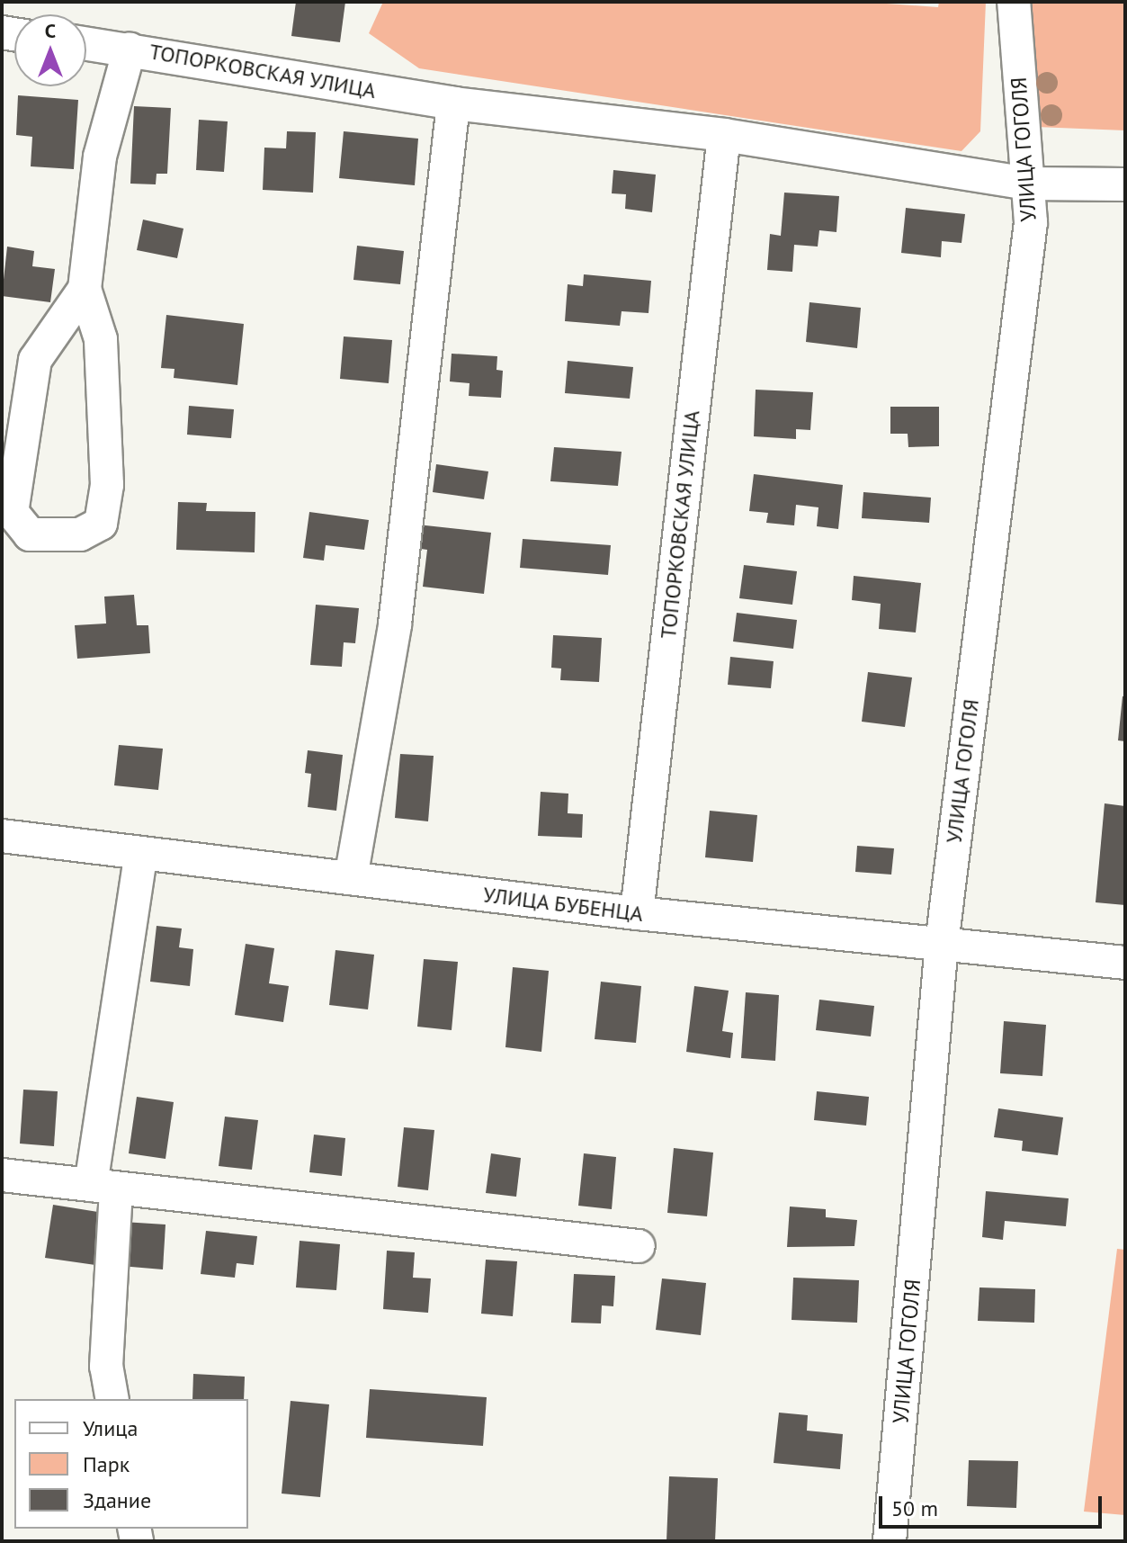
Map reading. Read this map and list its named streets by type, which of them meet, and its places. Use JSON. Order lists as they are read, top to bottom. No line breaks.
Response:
{"streets":{"street":["ТОПОРКОВСКАЯ УЛИЦА","УЛИЦА ГОГОЛЯ","УЛИЦА БУБЕНЦА"]},"crossings":[["ТОПОРКОВСКАЯ УЛИЦА","УЛИЦА ГОГОЛЯ"],["ТОПОРКОВСКАЯ УЛИЦА","УЛИЦА БУБЕНЦА"],["УЛИЦА ГОГОЛЯ","УЛИЦА БУБЕНЦА"]],"legend":["Улица","Парк","Здание"],"scale_bar":"50 m","north":"top"}
